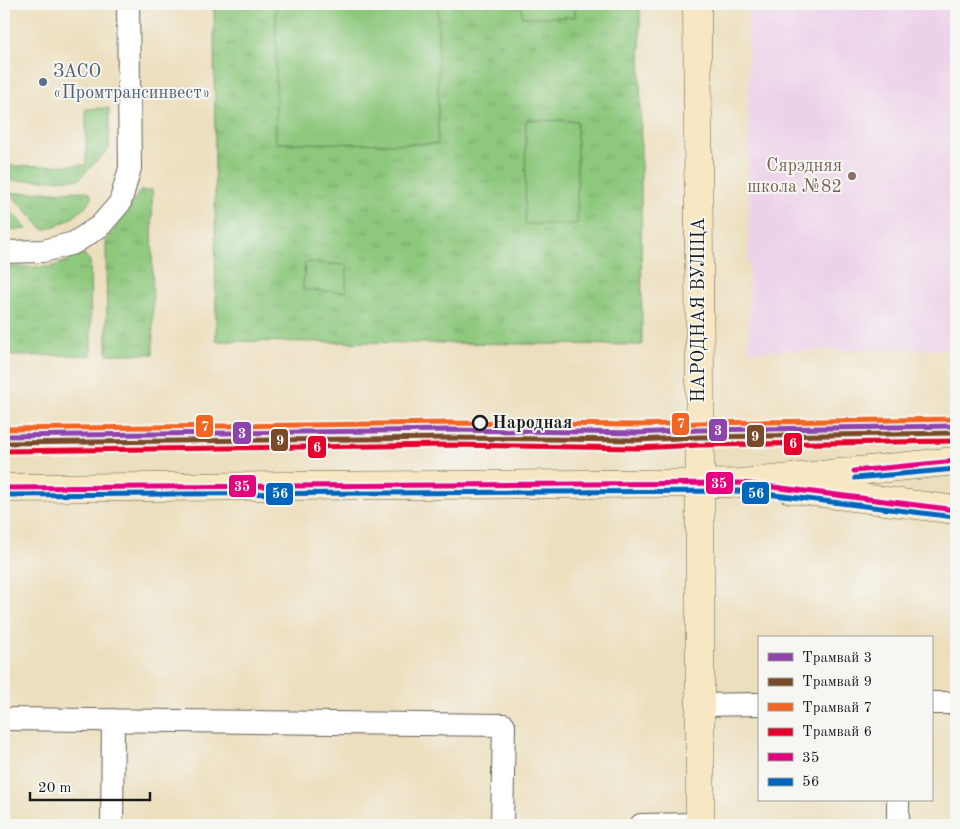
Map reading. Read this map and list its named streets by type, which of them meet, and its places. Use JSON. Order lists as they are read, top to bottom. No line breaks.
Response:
{"streets":{"main road":["НАРОДНАЯ ВУЛІЦА"]},"places":["ЗАСО «Промтрансинвест»","Сярэдняя школа №82","Народная"],"lines":["tram line 7","tram line 3","tram line 9","tram line 6","transit line 35","transit line 56"],"legend":["Трамвай 3","Трамвай 9","Трамвай 7","Трамвай 6","35","56"],"scale_bar":"20 m"}
